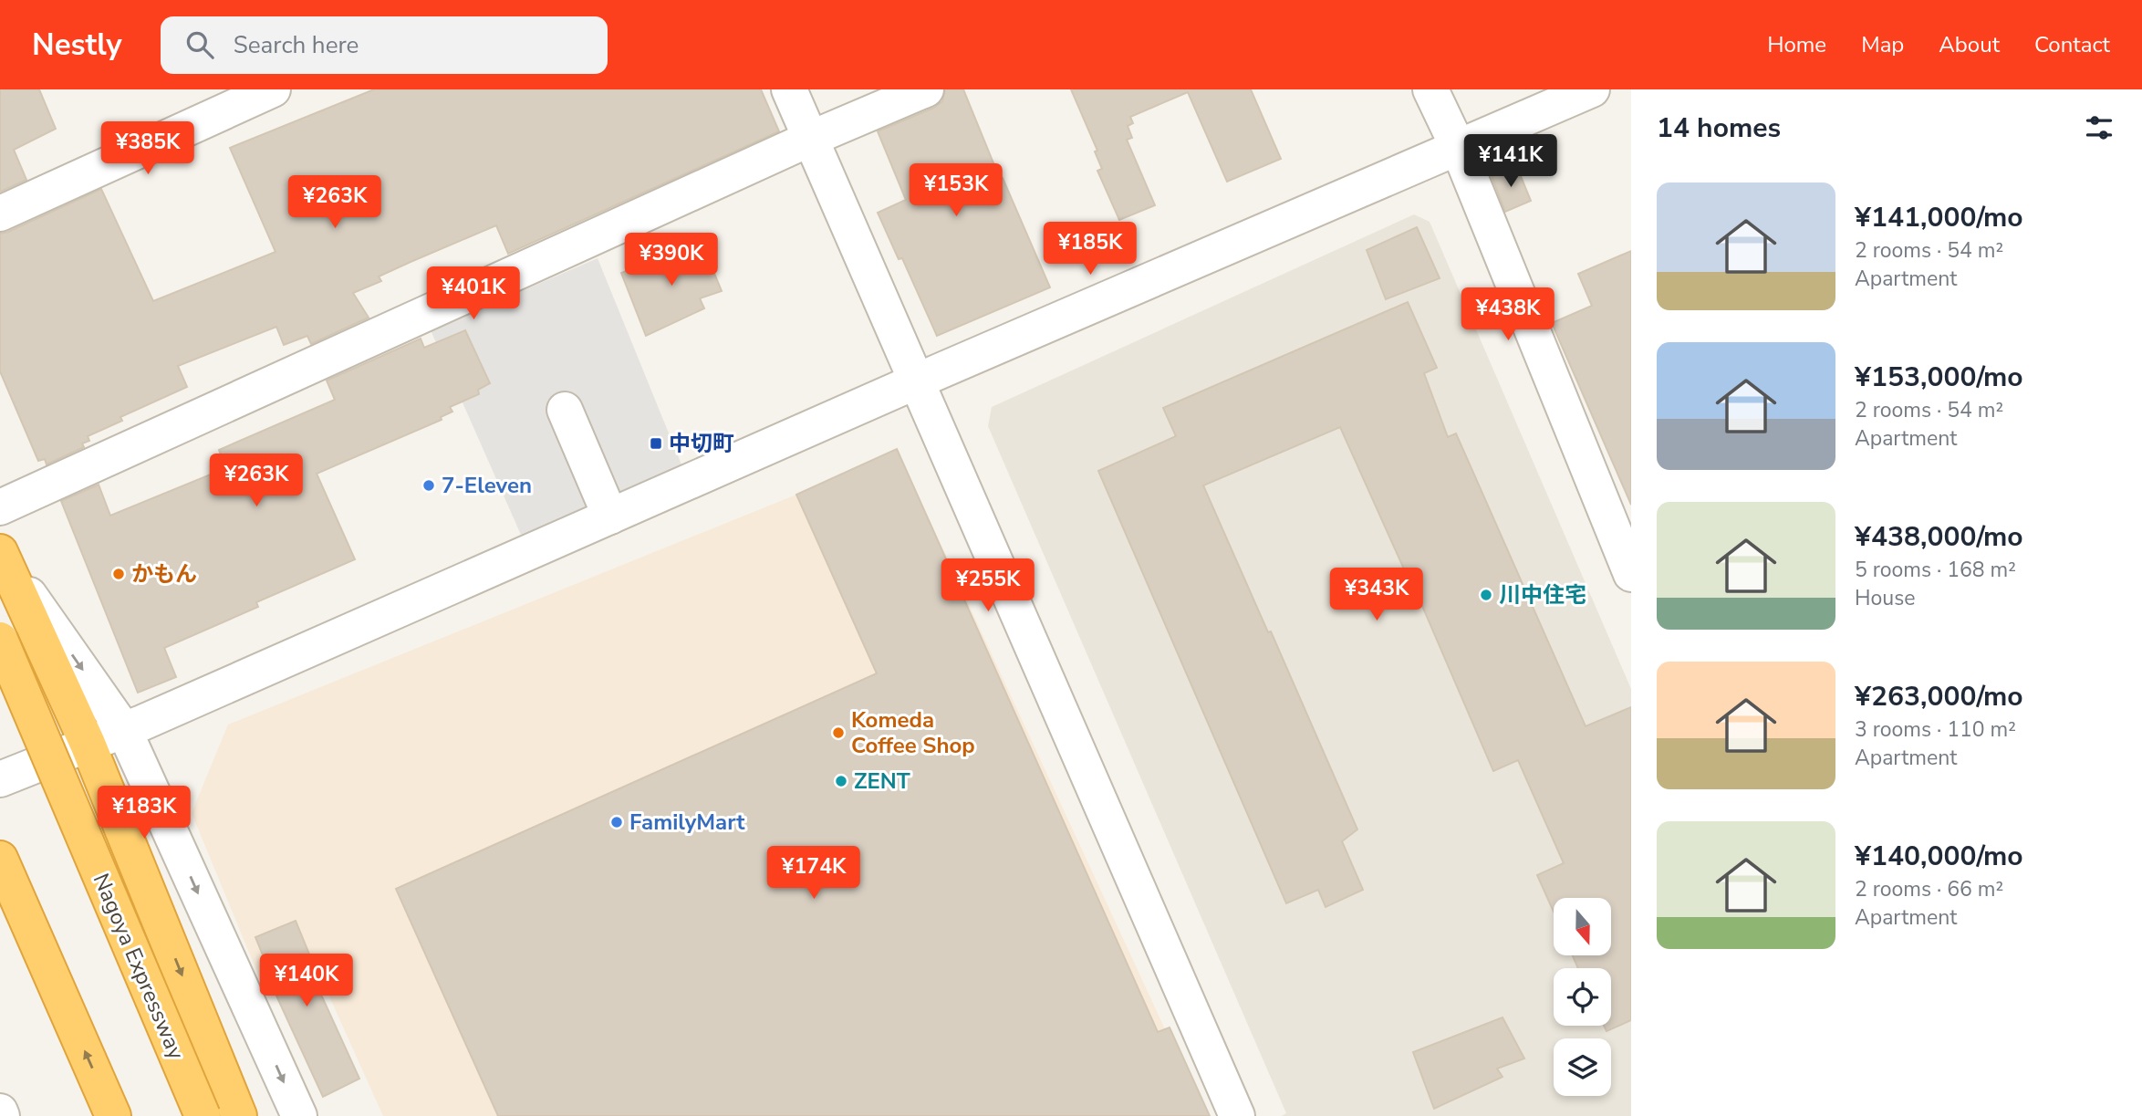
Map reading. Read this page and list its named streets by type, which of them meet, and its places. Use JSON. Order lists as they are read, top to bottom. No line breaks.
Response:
{"streets":{"highway":["Nagoya Expressway"]},"places":{"transit":["中切町"],"other":["7-Eleven","かもん","川中住宅","Komeda Coffee Shop","ZENT","FamilyMart"]},"north":"bottom","page":{"header":"Nestly","search":"Search here","nav":["Home","Map","About","Contact"],"heading":"14 homes","price":["¥385K","¥141K","¥153K","¥263K","¥185K","¥390K","¥401K","¥438K","¥263K","¥255K","¥343K","¥183K","¥174K","¥140K"],"list":[{"name":"¥141,000/mo","note":"2 rooms · 54 m² · Apartment"},{"name":"¥153,000/mo","note":"2 rooms · 54 m² · Apartment"},{"name":"¥438,000/mo","note":"5 rooms · 168 m² · House"},{"name":"¥263,000/mo","note":"3 rooms · 110 m² · Apartment"},{"name":"¥140,000/mo","note":"2 rooms · 66 m² · Apartment"}]}}
